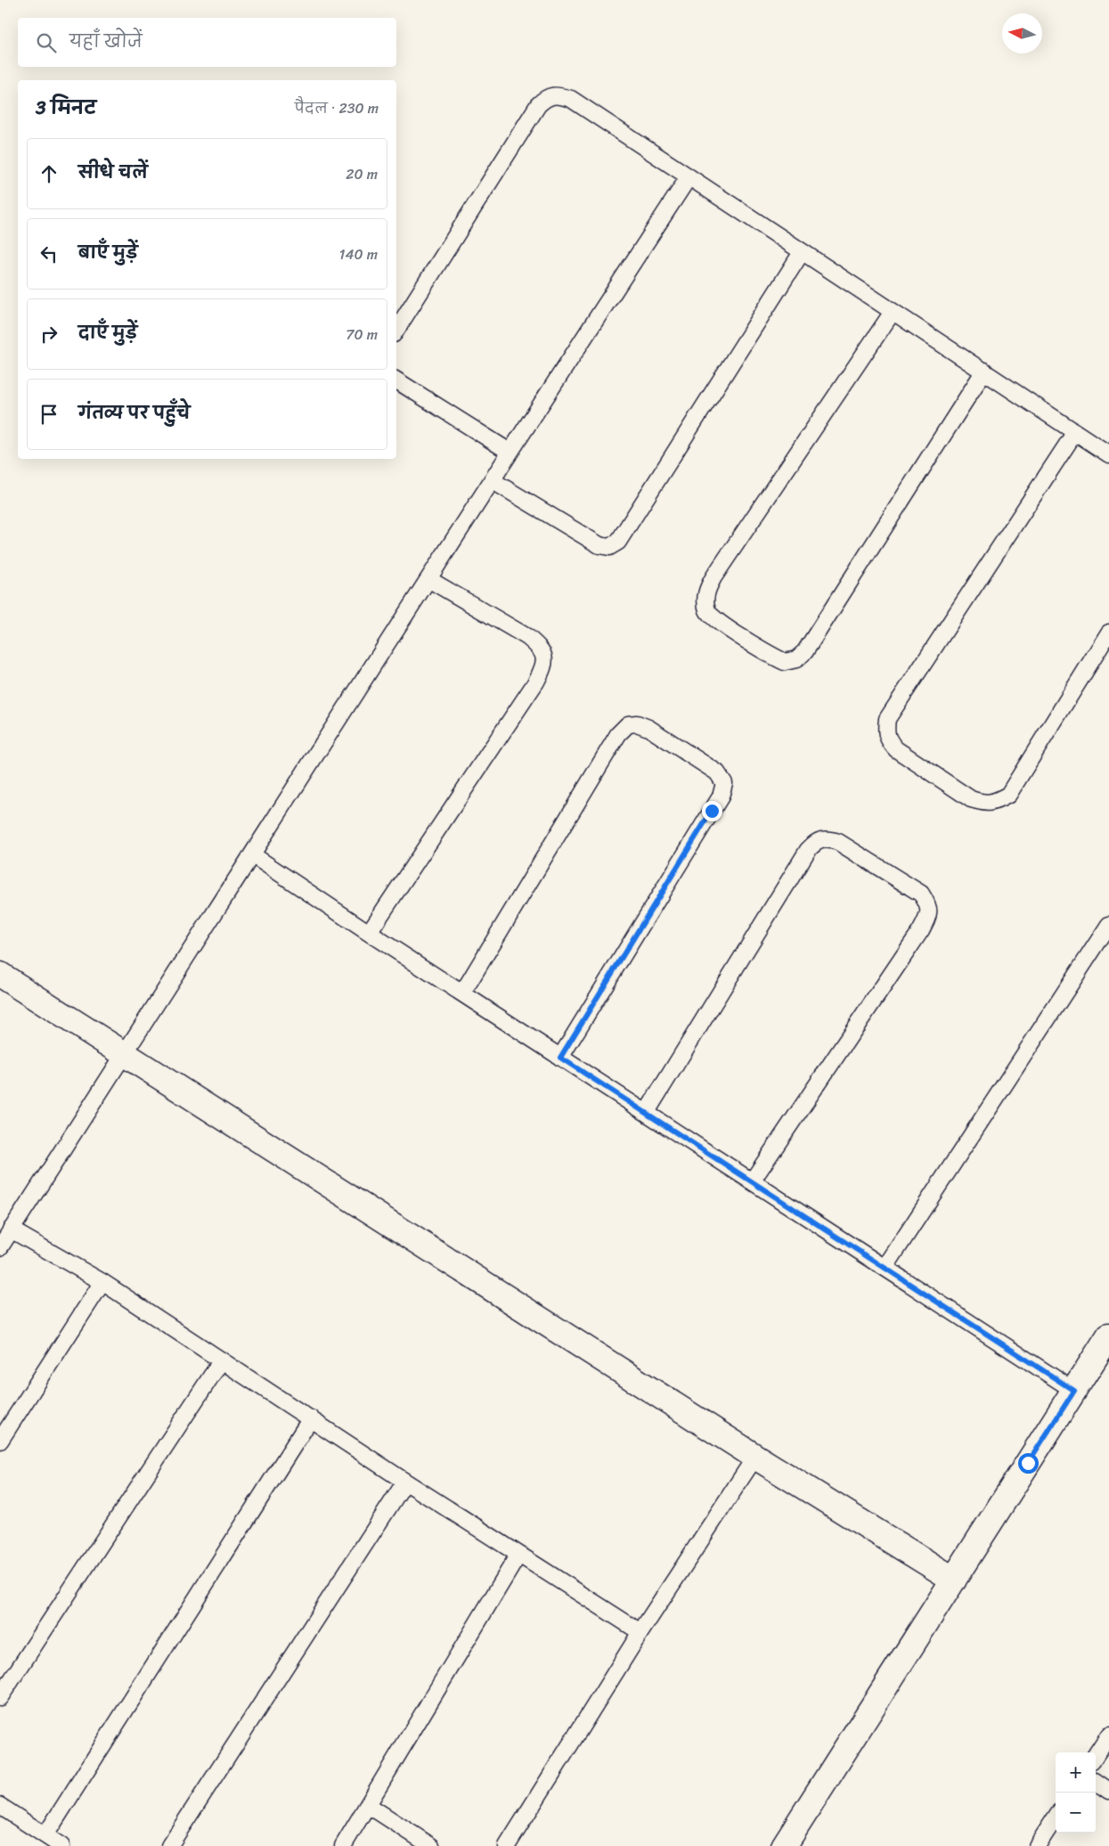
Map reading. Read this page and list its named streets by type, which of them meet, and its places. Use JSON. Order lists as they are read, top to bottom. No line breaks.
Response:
{"north":"left","page":{"search":"यहाँ खोजें","heading":["3 मिनट","पैदल · 230 m"],"list":[["सीधे चलें","20 m"],["बाएँ मुड़ें","140 m"],["दाएँ मुड़ें","70 m"],"गंतव्य पर पहुँचे"],"map_buttons":["+","−"]}}
